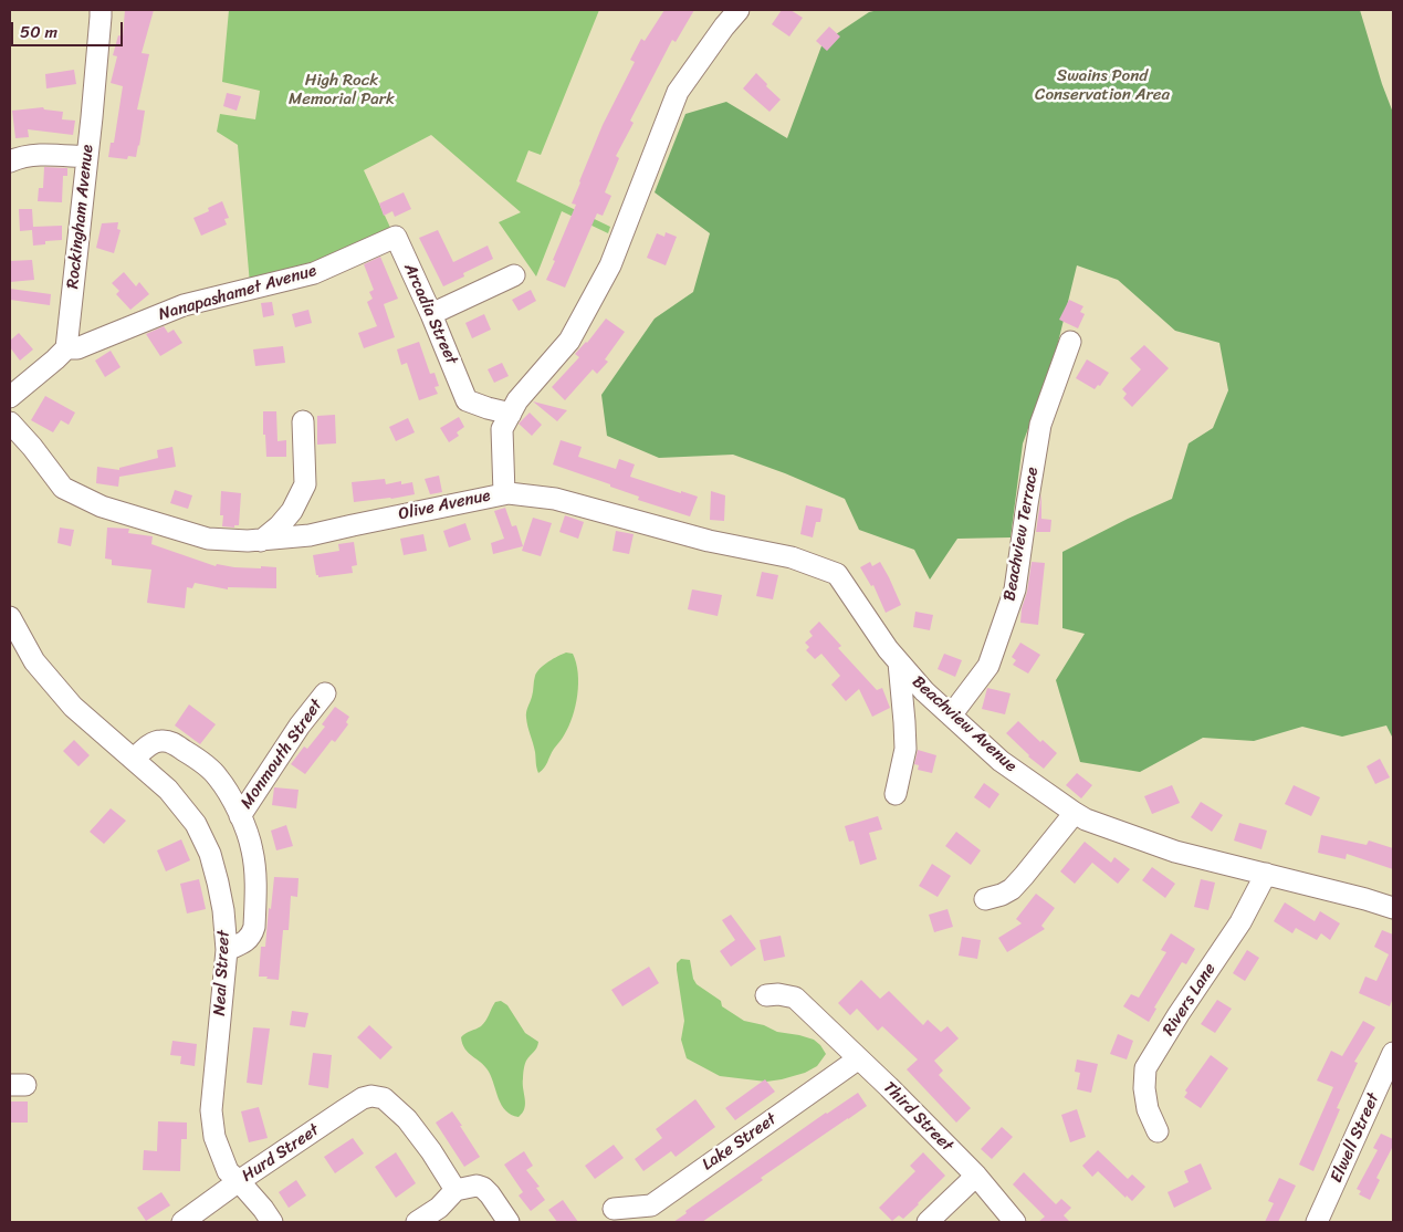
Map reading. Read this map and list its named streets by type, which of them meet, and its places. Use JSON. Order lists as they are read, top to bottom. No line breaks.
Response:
{"streets":{"street":["Rockingham Avenue","Nanapashamet Avenue","Arcadia Street","Olive Avenue","Beachview Terrace","Beachview Avenue","Monmouth Street","Neal Street","Rivers Lane","Third Street","Elwell Street","Lake Street","Hurd Street"]},"crossings":[["Rockingham Avenue","Nanapashamet Avenue"],["Nanapashamet Avenue","Arcadia Street"],["Arcadia Street","Olive Avenue"],["Olive Avenue","Beachview Avenue"],["Beachview Terrace","Beachview Avenue"],["Beachview Avenue","Rivers Lane"],["Neal Street","Hurd Street"],["Third Street","Lake Street"]],"parks":["Swains Pond Conservation Area","High Rock Memorial Park"],"scale_bar":"50 m"}
